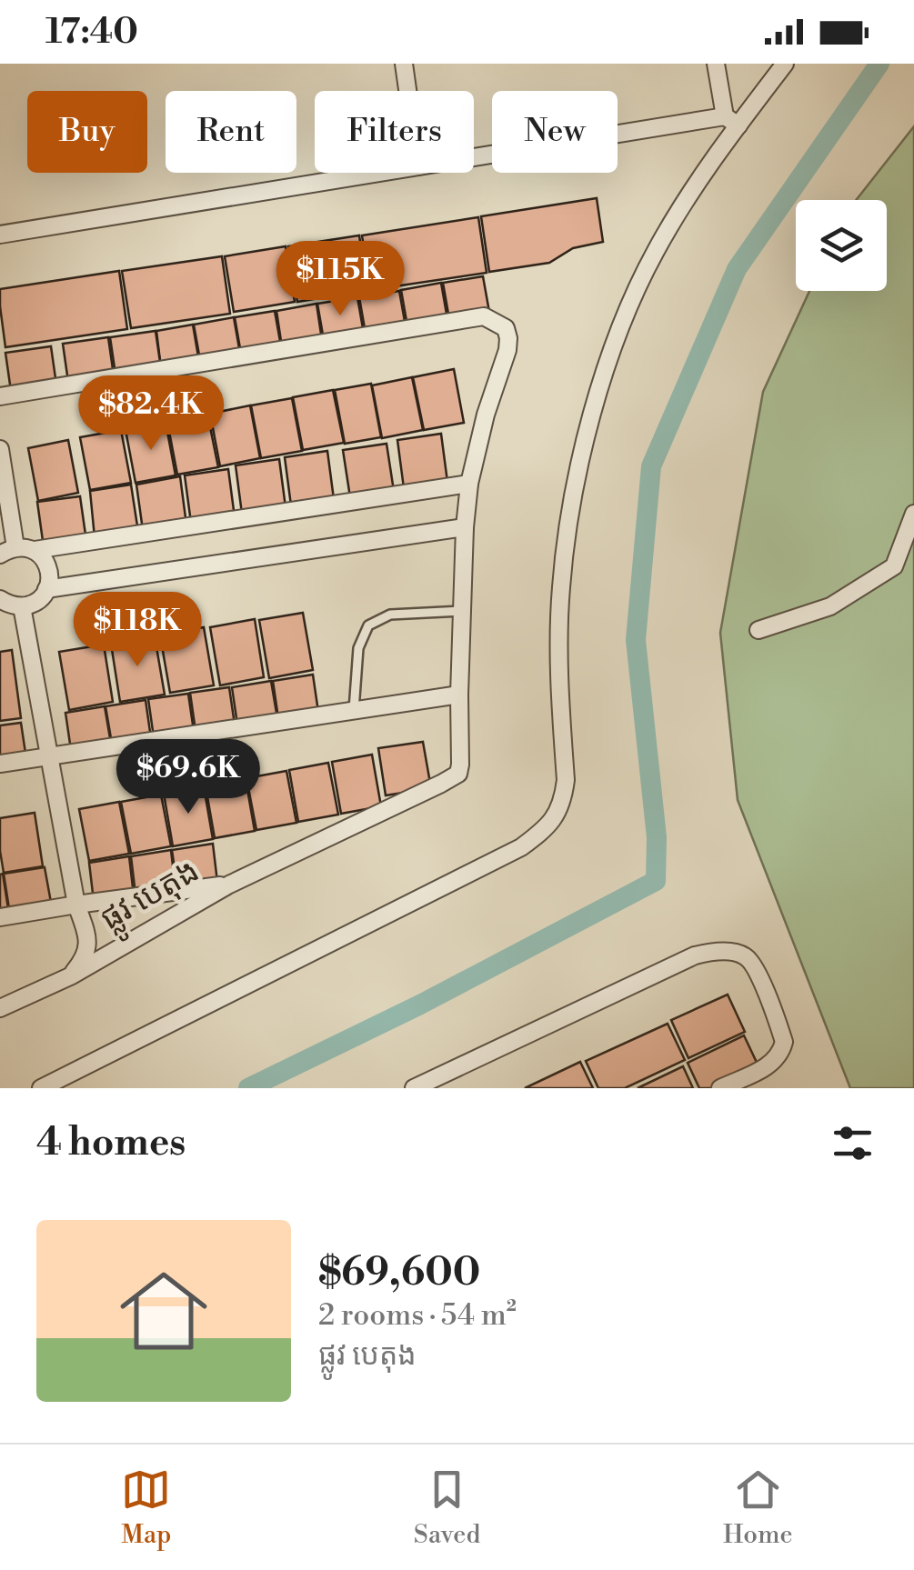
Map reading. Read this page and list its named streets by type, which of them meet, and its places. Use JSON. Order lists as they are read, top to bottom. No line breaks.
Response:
{"streets":{"street":["ផ្លូវ បេតុង"]},"page":{"status":"17:40","chip":["Buy","Rent","Filters","New"],"price":["$115K","$82.4K","$118K","$69.6K"],"heading":"4 homes","list":[{"name":"$69,600","note":"2 rooms · 54 m² · ផ្លូវ បេតុង"}],"tabs":["Map","Saved","Home"]}}
